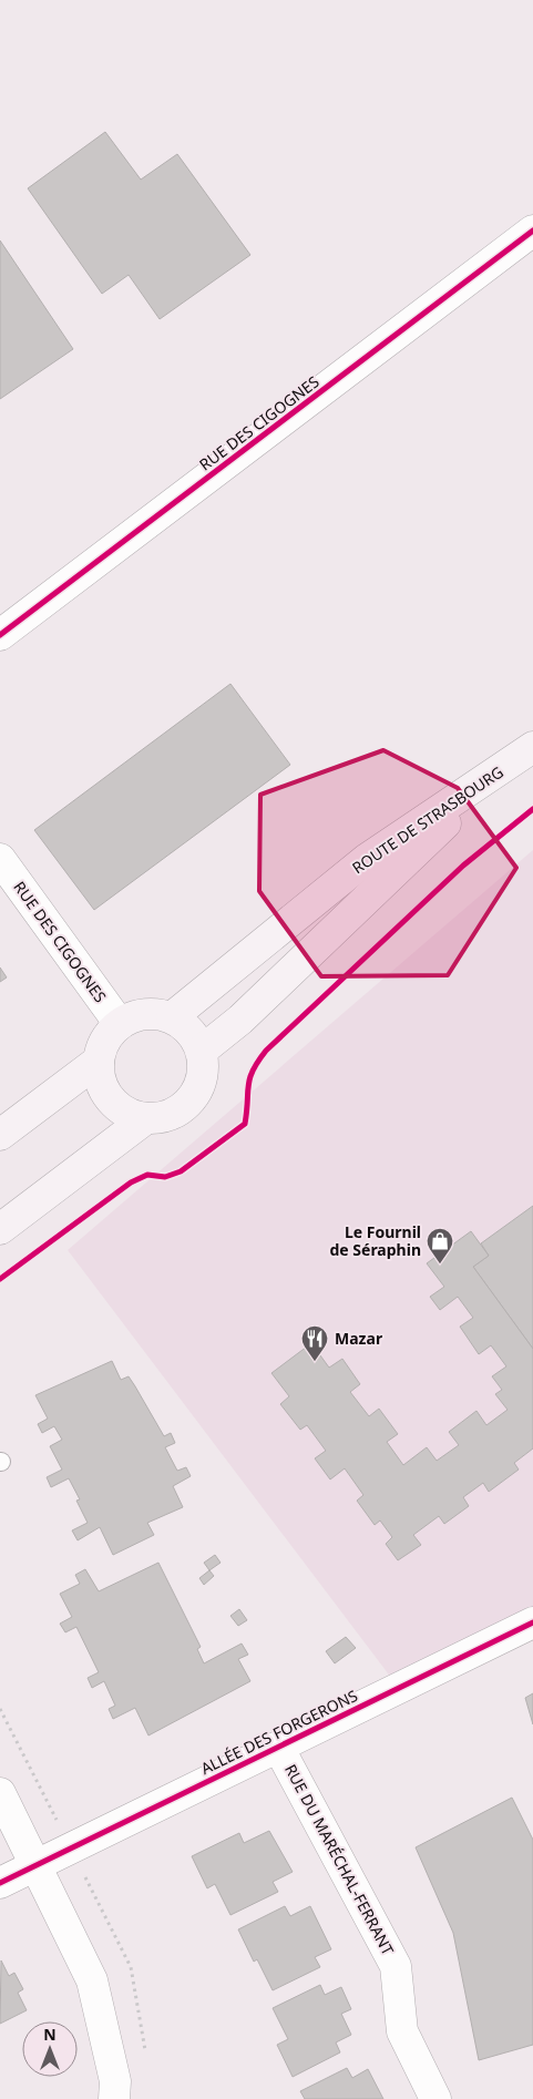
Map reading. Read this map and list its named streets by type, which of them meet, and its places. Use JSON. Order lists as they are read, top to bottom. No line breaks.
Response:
{"streets":{"main road":["ROUTE DE STRASBOURG"],"street":["RUE DES CIGOGNES","ALLÉE DES FORGERONS","RUE DU MARÉCHAL-FERRANT"]},"crossings":[["RUE DES CIGOGNES","ROUTE DE STRASBOURG"],["ALLÉE DES FORGERONS","RUE DU MARÉCHAL-FERRANT"]],"places":{"shop":["Le Fournil de Séraphin"],"restaurant":["Mazar"]},"north":"top"}
